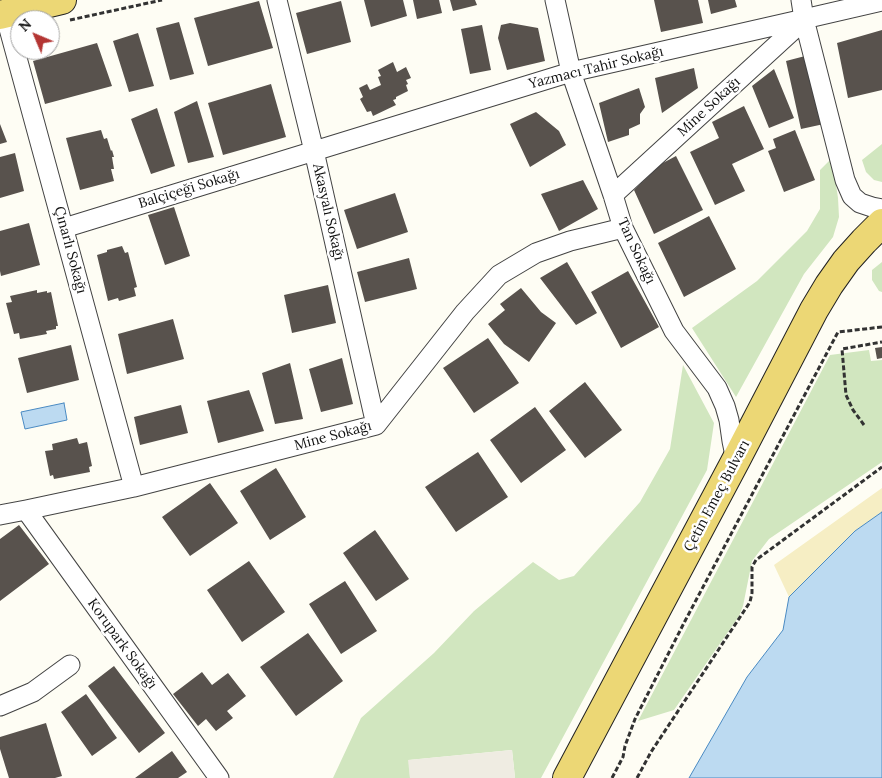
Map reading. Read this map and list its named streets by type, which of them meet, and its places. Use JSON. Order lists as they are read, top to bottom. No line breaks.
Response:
{"streets":{"main road":["Çetin Emeç Bulvarı"],"street":["Yazmacı Tahir Sokağı","Mine Sokağı","Balçiçeği Sokağı","Akasyalı Sokağı","Çınarlı Sokağı","Tan Sokağı","Korupark Sokağı"]},"crossings":[["Yazmacı Tahir Sokağı","Mine Sokağı"],["Yazmacı Tahir Sokağı","Balçiçeği Sokağı"],["Yazmacı Tahir Sokağı","Akasyalı Sokağı"],["Yazmacı Tahir Sokağı","Tan Sokağı"],["Mine Sokağı","Akasyalı Sokağı"],["Mine Sokağı","Çınarlı Sokağı"],["Mine Sokağı","Tan Sokağı"],["Mine Sokağı","Korupark Sokağı"],["Balçiçeği Sokağı","Akasyalı Sokağı"],["Balçiçeği Sokağı","Çınarlı Sokağı"],["Tan Sokağı","Çetin Emeç Bulvarı"]],"north":"top left"}
